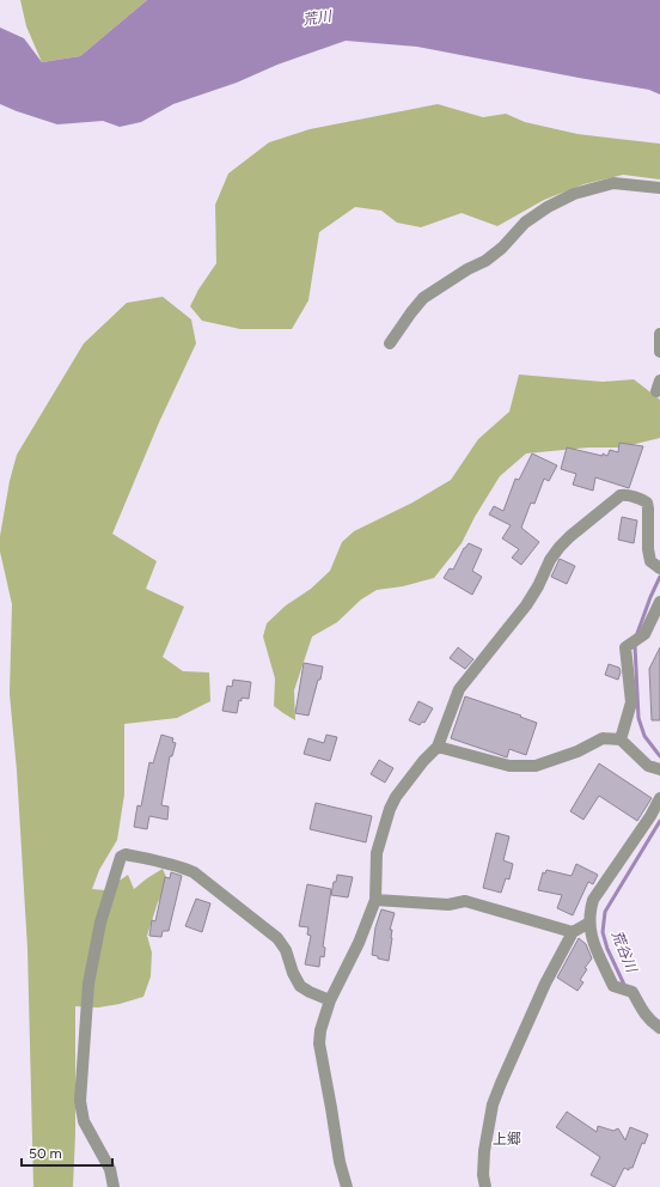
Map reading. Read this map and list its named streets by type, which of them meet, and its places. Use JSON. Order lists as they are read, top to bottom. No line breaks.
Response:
{"districts":["上郷"],"water":["荒川","荒谷川"],"scale_bar":"50 m"}
